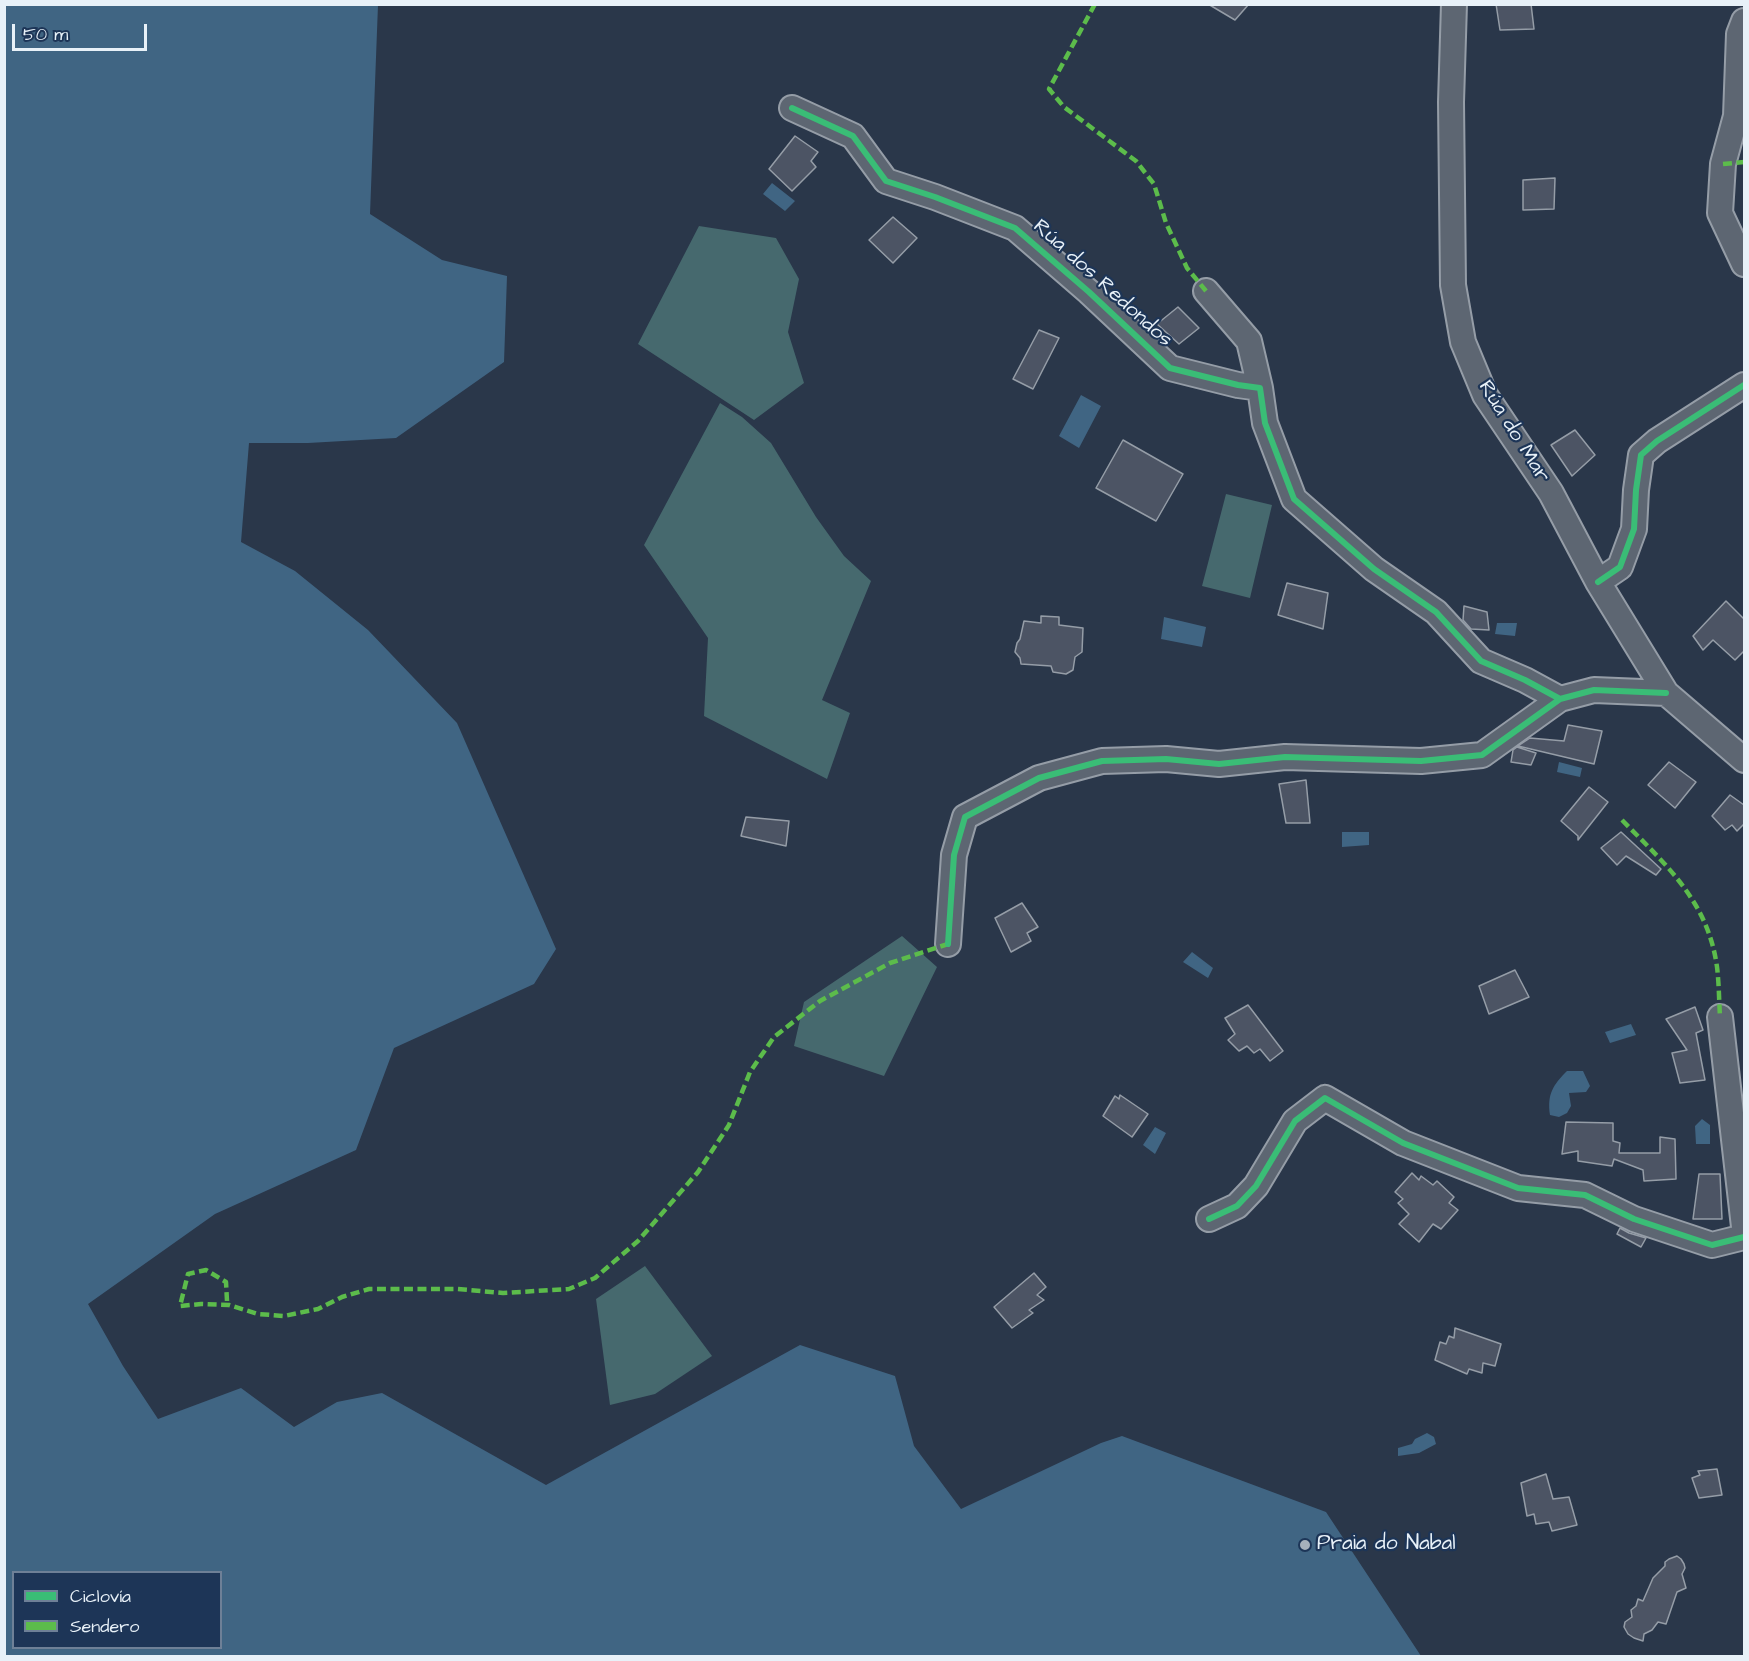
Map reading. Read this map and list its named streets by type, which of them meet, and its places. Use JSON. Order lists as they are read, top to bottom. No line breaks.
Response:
{"streets":{"street":["Rúa dos Redondos","Rúa do Mar"]},"places":["Praia do Nabal"],"legend":["Ciclovía","Sendero"],"scale_bar":"50 m"}
